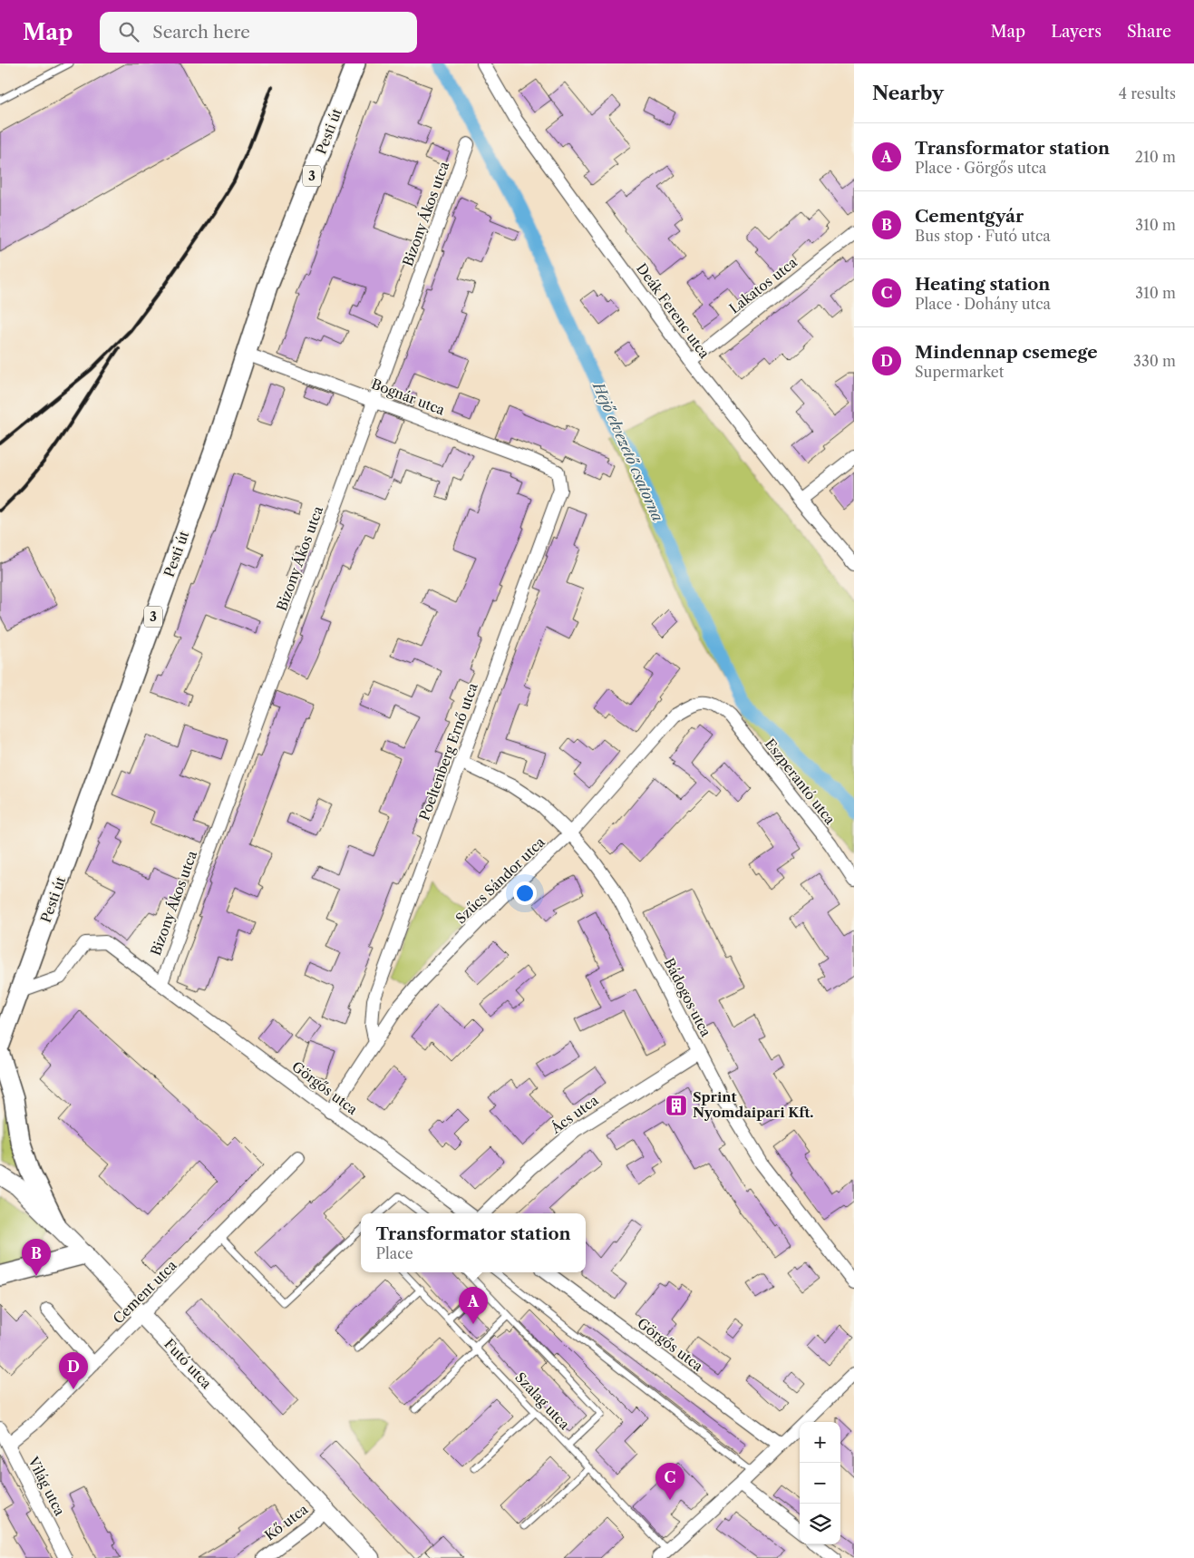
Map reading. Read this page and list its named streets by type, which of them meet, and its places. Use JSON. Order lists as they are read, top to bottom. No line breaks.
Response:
{"streets":{"main road":["Pesti út","3","Futó utca"],"street":["Bizony Ákos utca","Lakatos utca","Deák Ferenc utca","Bognár utca","Poeltenberg Ernő utca","Eszperantó utca","Szűcs Sándor utca","Bádogos utca","Görgős utca","Ács utca","Cement utca","Világ utca","Kő utca"],"lane":["Szalag utca"]},"crossings":[["Pesti út","Bognár utca"],["Pesti út","Görgős utca"],["Bizony Ákos utca","Bognár utca"],["Bizony Ákos utca","Görgős utca"],["Lakatos utca","Deák Ferenc utca"],["Bognár utca","Poeltenberg Ernő utca"],["Poeltenberg Ernő utca","Szűcs Sándor utca"],["Poeltenberg Ernő utca","Bádogos utca"],["Eszperantó utca","Szűcs Sándor utca"],["Szűcs Sándor utca","Bádogos utca"],["Szűcs Sándor utca","Görgős utca"],["Bádogos utca","Ács utca"],["Cement utca","Futó utca"],["Cement utca","Világ utca"],["Futó utca","Kő utca"]],"water":["Hejő elvezető csatorna"],"places":{"building":["Sprint Nyomdaipari Kft."]},"page":{"header":"Map","search":"Search here","nav":["Map","Layers","Share"],"heading":["Nearby","4 results"],"list":[{"mark":"A","name":"Transformator station","note":"Place · Görgős utca","value":"210 m"},{"mark":"B","name":"Cementgyár","note":"Bus stop · Futó utca","value":"310 m"},{"mark":"C","name":"Heating station","note":"Place · Dohány utca","value":"310 m"},{"mark":"D","name":"Mindennap csemege","note":"Supermarket","value":"330 m"}],"popup":["Transformator station","Place"],"pins":["B","A","D","C"],"map_buttons":["+","−"]}}
